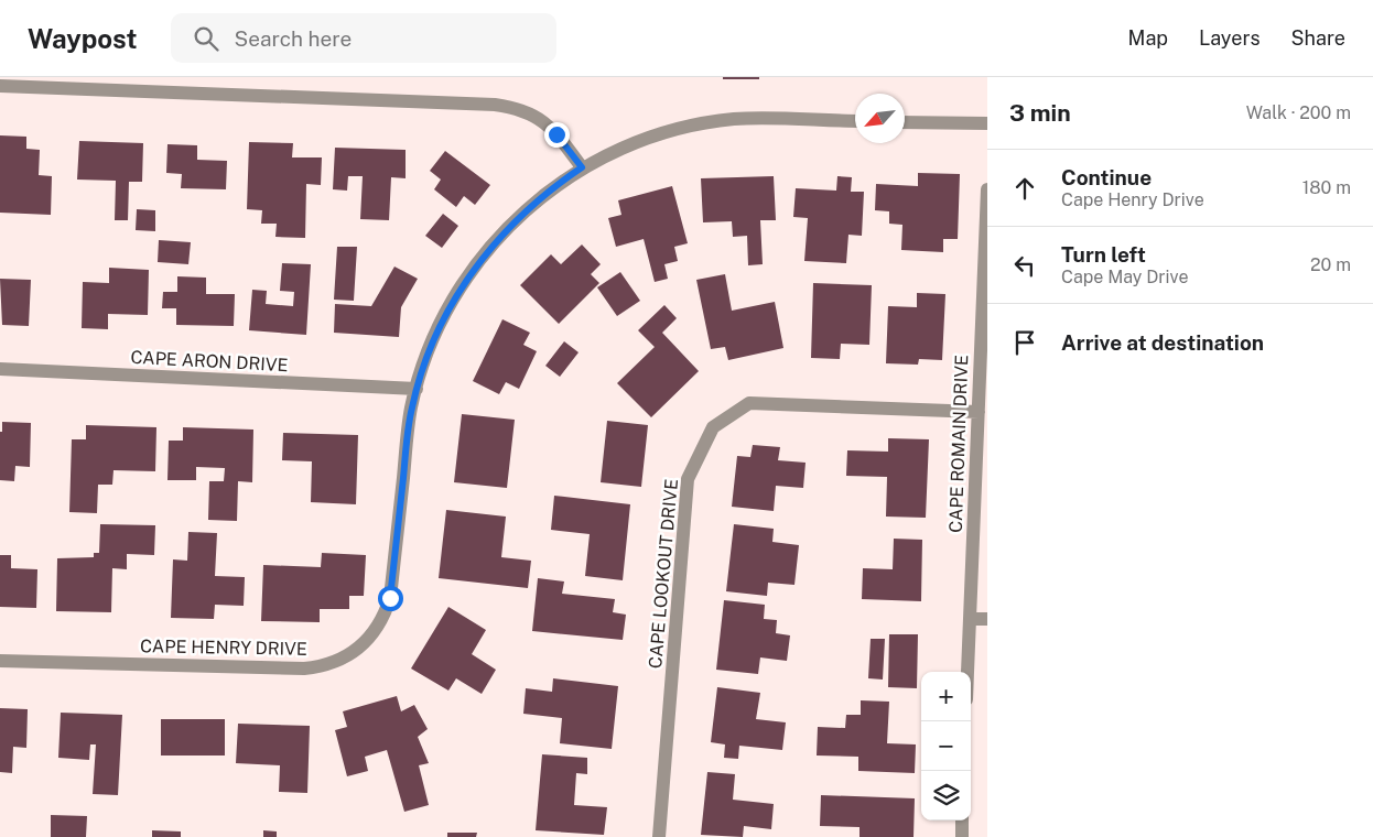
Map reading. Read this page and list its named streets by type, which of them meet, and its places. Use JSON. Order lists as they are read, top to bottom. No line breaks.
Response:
{"streets":{"street":["CAPE ARON DRIVE","CAPE ROMAIN DRIVE","CAPE LOOKOUT DRIVE","CAPE HENRY DRIVE"]},"crossings":[["CAPE ARON DRIVE","CAPE HENRY DRIVE"],["CAPE ROMAIN DRIVE","CAPE LOOKOUT DRIVE"]],"north":"bottom left","page":{"header":"Waypost","search":"Search here","nav":["Map","Layers","Share"],"heading":["3 min","Walk · 200 m"],"list":[["Continue","Cape Henry Drive","180 m"],["Turn left","Cape May Drive","20 m"],"Arrive at destination"],"map_buttons":["+","−"]}}
